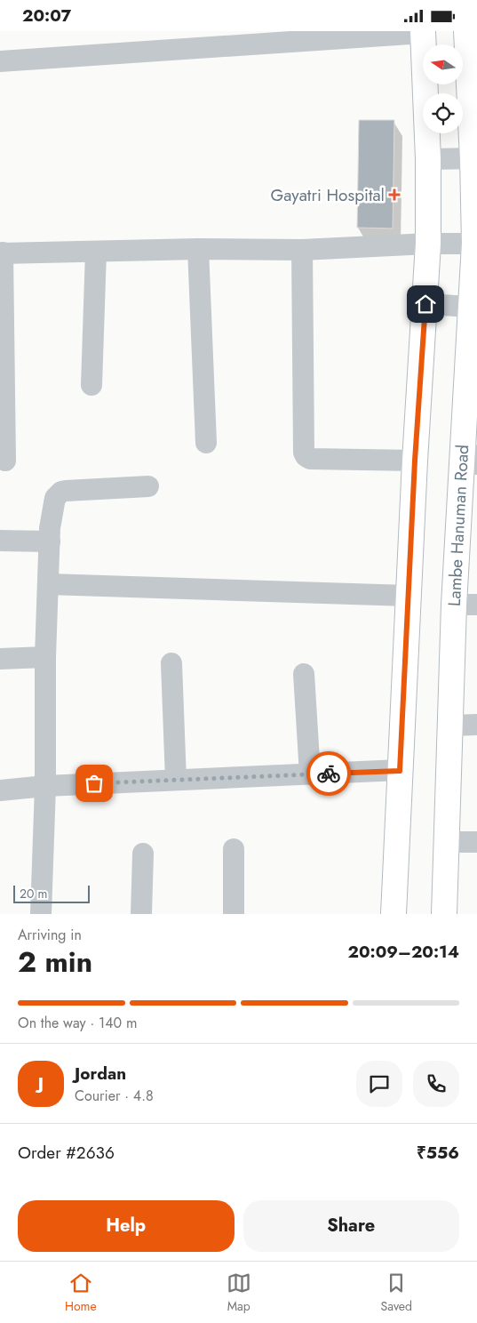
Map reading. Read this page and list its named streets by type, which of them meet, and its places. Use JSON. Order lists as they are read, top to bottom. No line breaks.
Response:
{"streets":{"main road":["Lambe Hanuman Road"]},"places":{"health":["Gayatri Hospital"]},"scale_bar":"20 m","north":"left","page":{"status":"20:07","scale":"20 m","heading":["2 min","Arriving in","20:09–20:14"],"panel":["Jordan","Courier · 4.8","Order #2636","₹556"],"bar":"On the way · 140 m","round":"J","buttons":["Help","Share"],"tabs":["Home","Map","Saved"]}}
